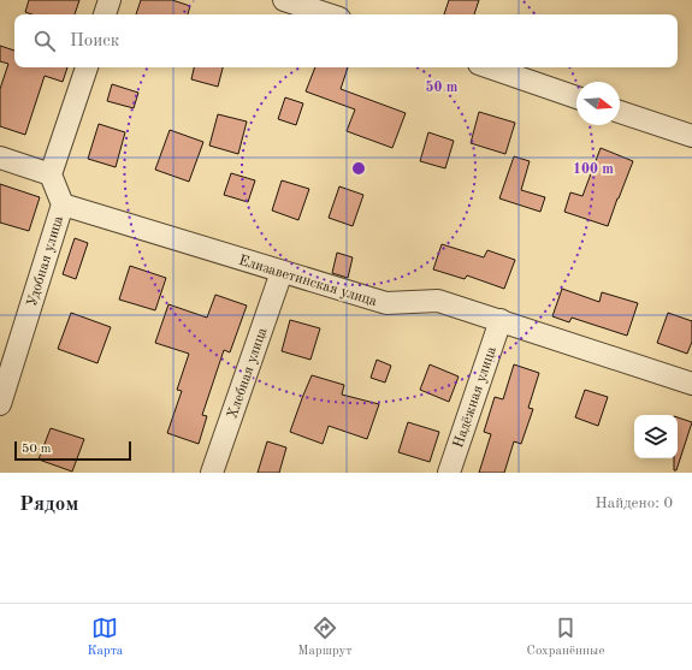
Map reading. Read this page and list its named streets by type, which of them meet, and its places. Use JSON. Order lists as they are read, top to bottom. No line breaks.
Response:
{"streets":{"street":["Удобная улица","Елизаветинская улица","Хлебная улица","Надёжная улица"]},"crossings":[["Удобная улица","Елизаветинская улица"],["Елизаветинская улица","Хлебная улица"],["Елизаветинская улица","Надёжная улица"]],"scale_bar":"50 m","north":"right","page":{"search":"Поиск","scale":"50 m","heading":["Рядом","Найдено: 0"],"nav":["Карта","Маршрут","Сохранённые"]},"rings":["50 m","100 m"]}
